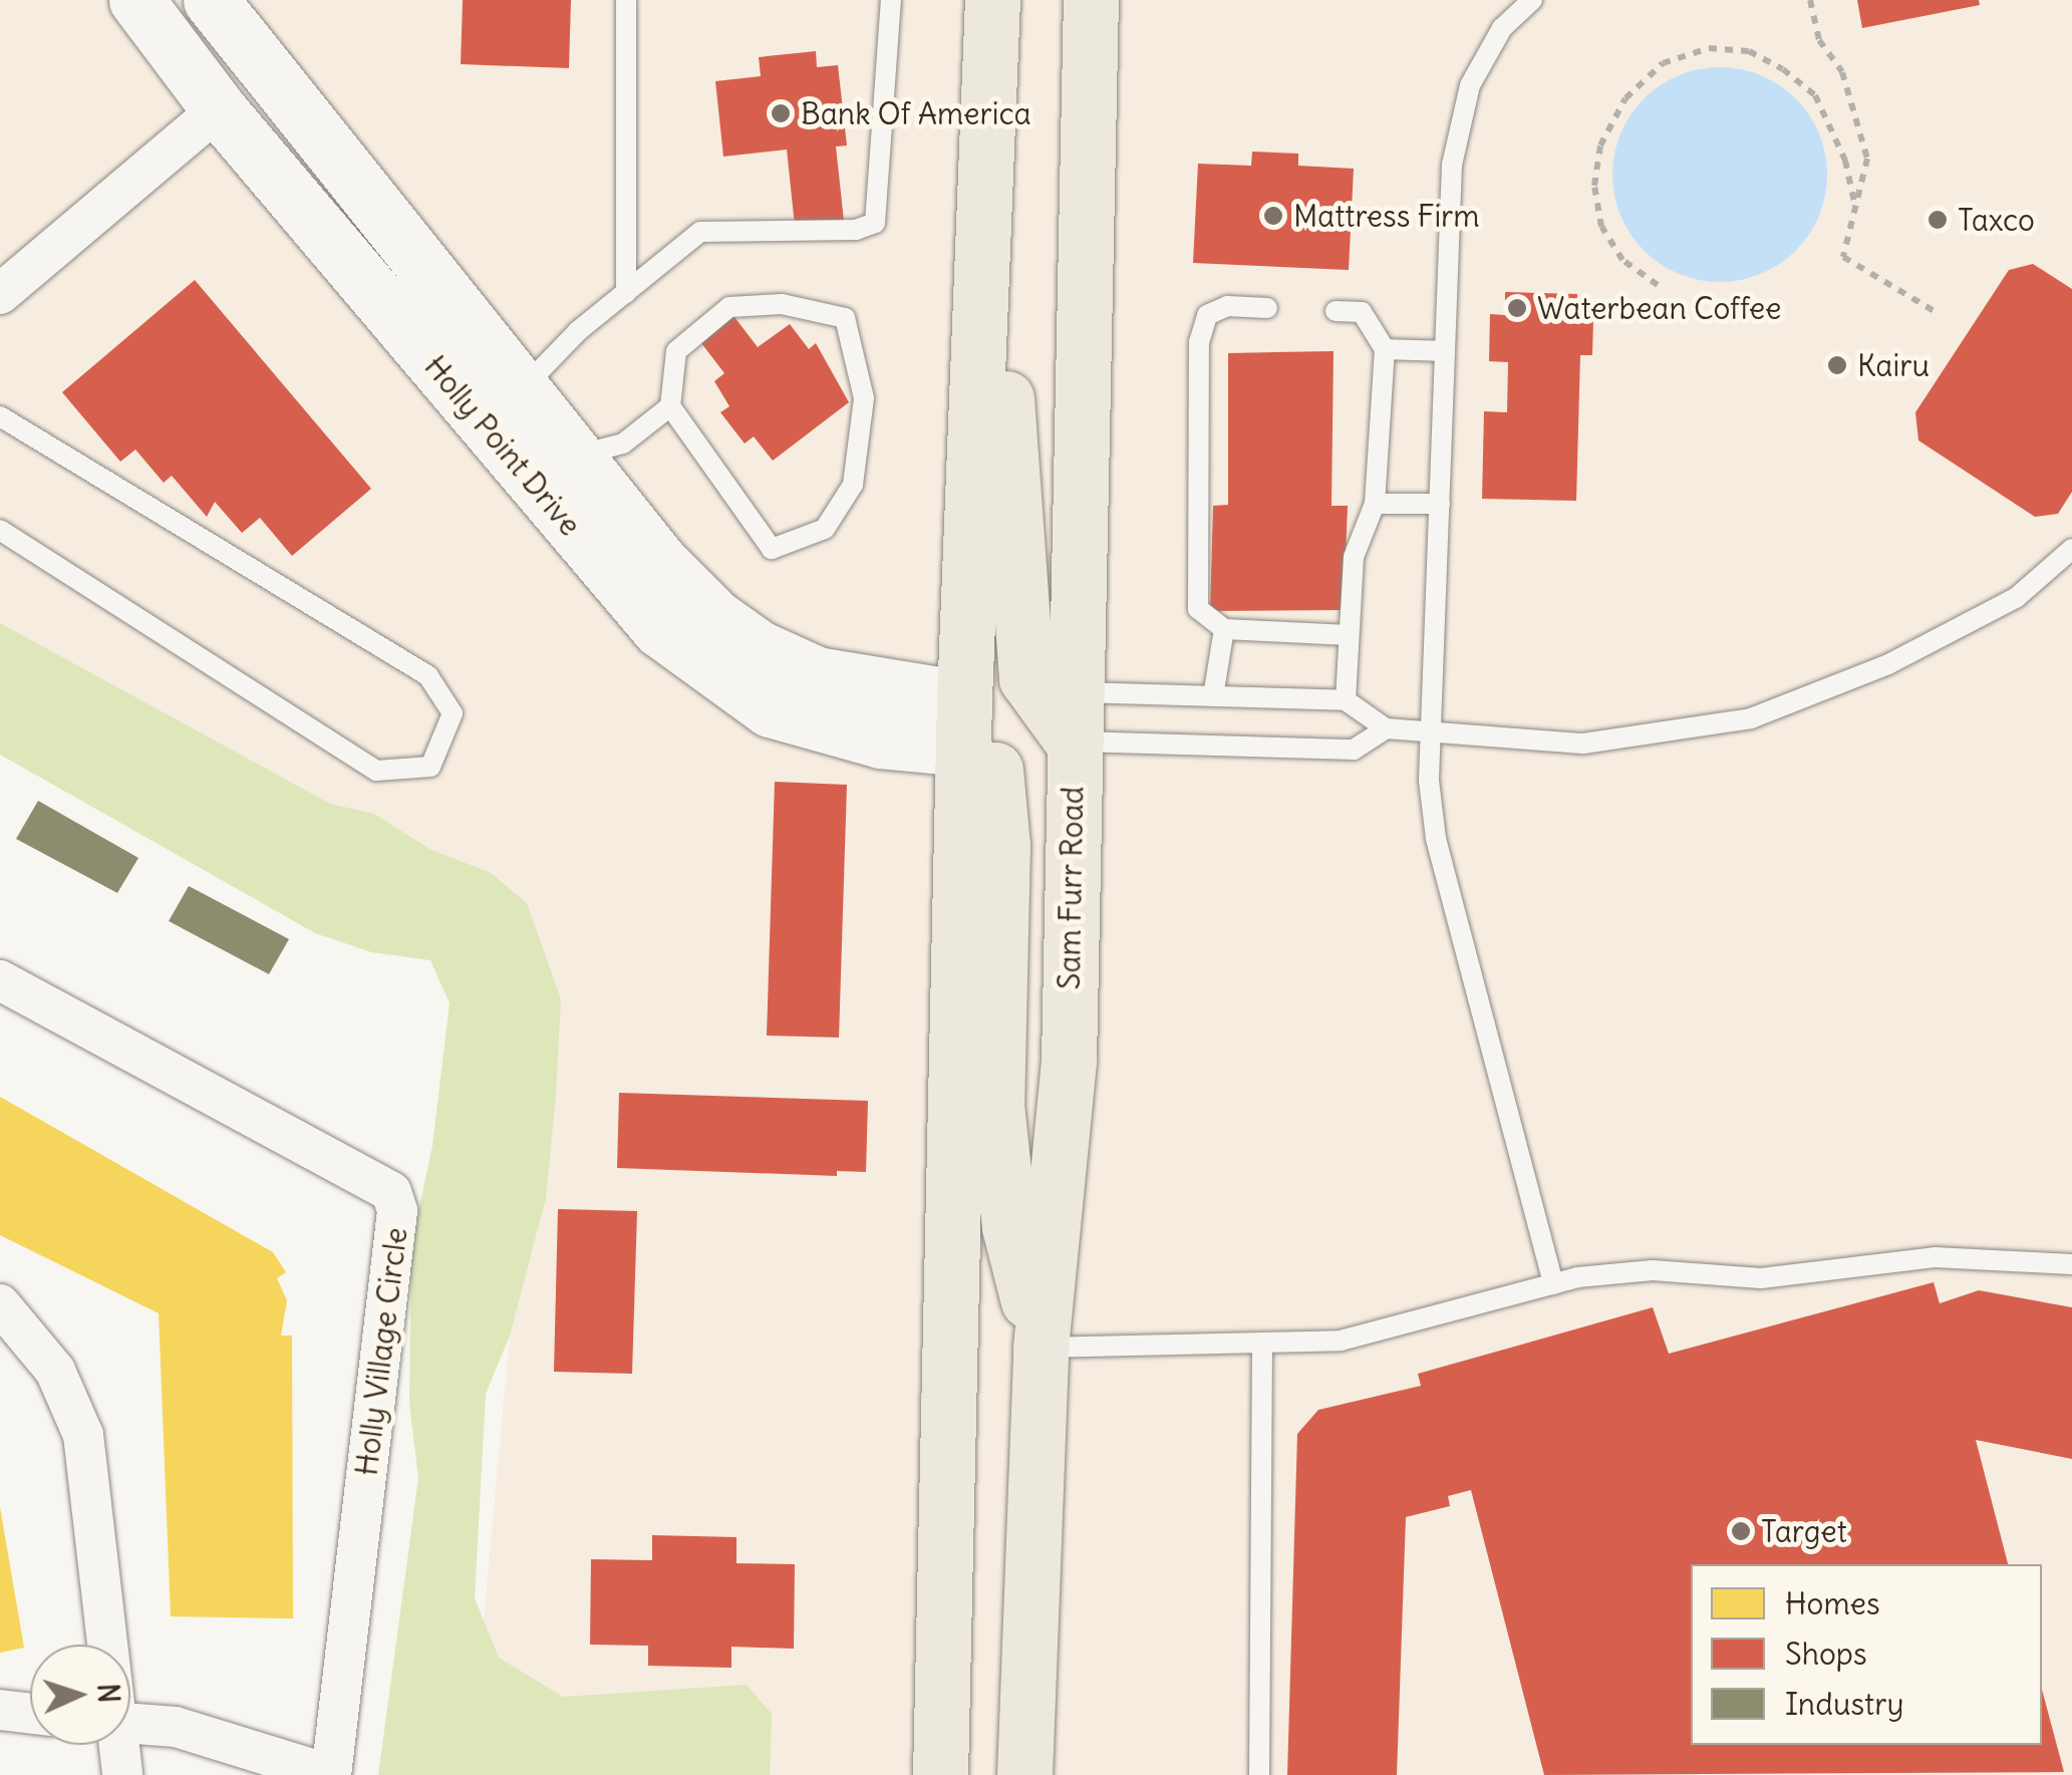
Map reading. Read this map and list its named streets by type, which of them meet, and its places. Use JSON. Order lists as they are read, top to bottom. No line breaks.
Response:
{"streets":{"main road":["Holly Point Drive","Sam Furr Road"],"street":["Holly Village Circle"]},"places":["Bank Of America","Mattress Firm","Taxco","Waterbean Coffee","Kairu","Target"],"legend":["Homes","Shops","Industry"],"north":"right"}
